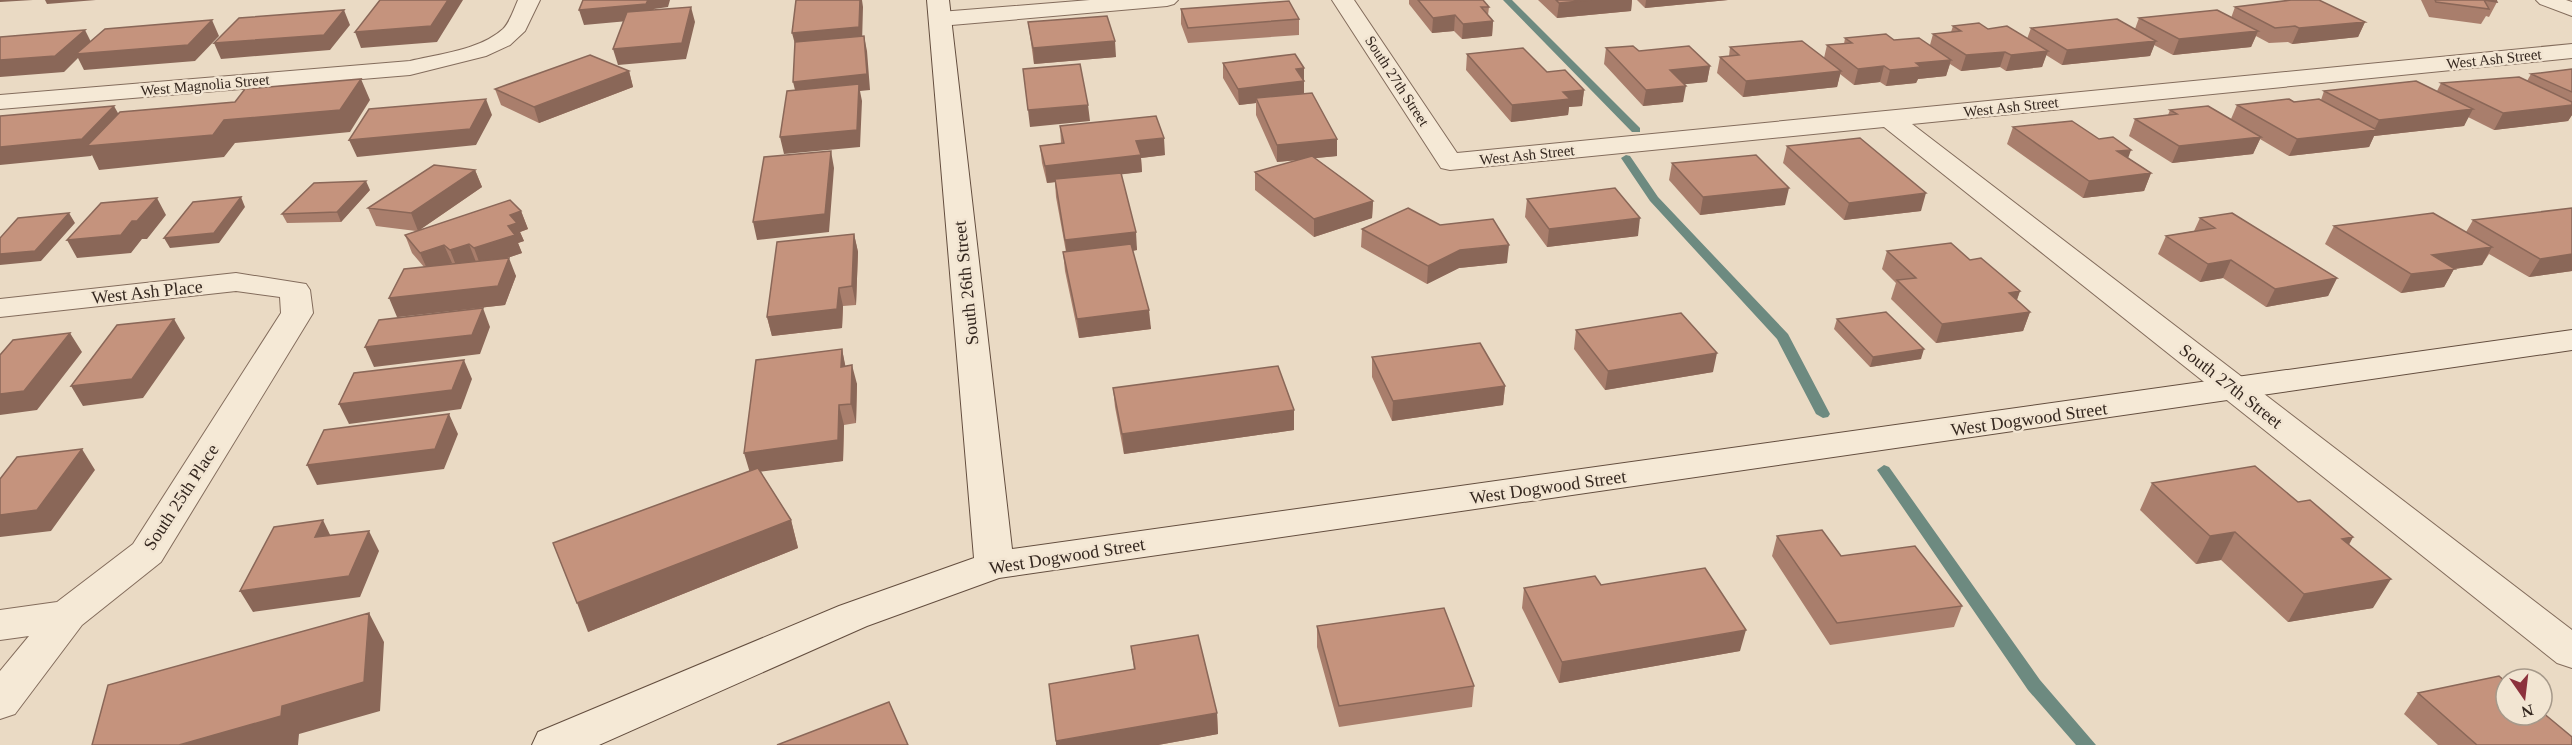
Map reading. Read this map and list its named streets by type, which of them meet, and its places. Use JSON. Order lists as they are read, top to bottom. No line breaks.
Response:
{"streets":{"street":["West Ash Street","South 27th Street","West Magnolia Street","South 26th Street","West Ash Place","West Dogwood Street","South 25th Place"]},"crossings":[["West Ash Street","South 27th Street"],["South 27th Street","West Dogwood Street"],["South 26th Street","West Dogwood Street"],["West Ash Place","South 25th Place"]],"north":"bottom"}
